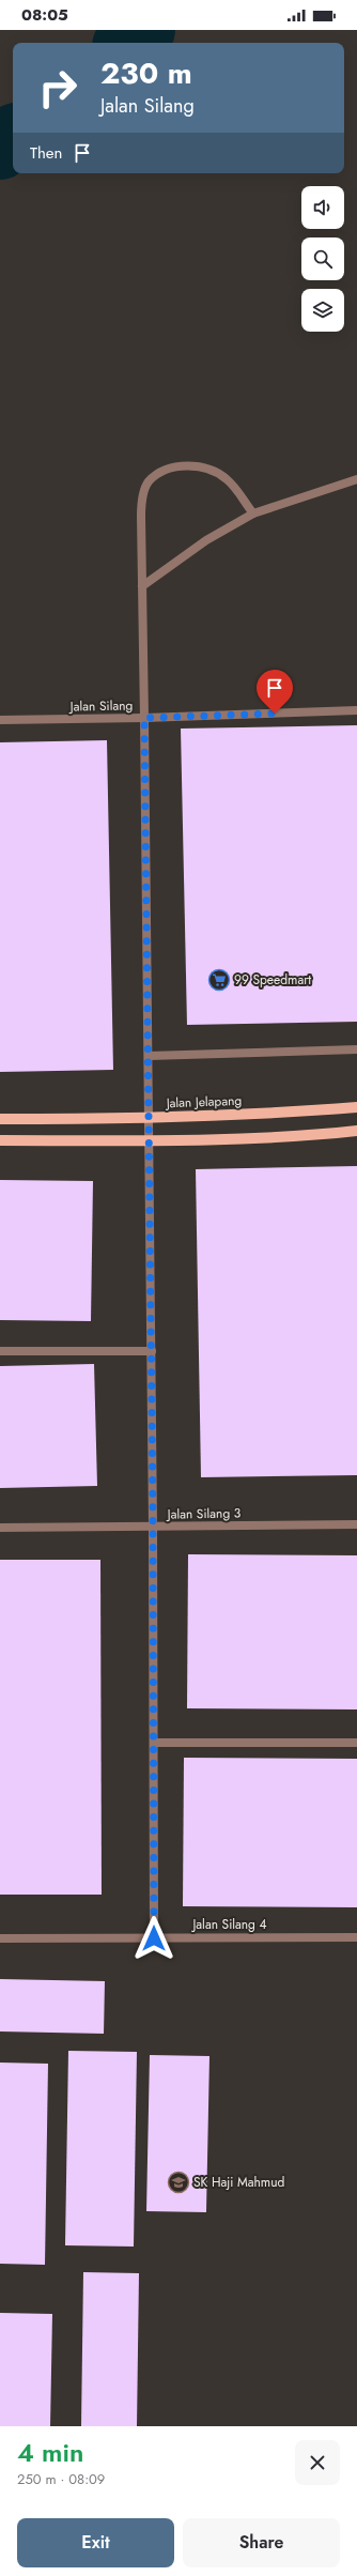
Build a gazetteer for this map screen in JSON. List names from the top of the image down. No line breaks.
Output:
{"streets":{"main road":["Jalan Jelapang"],"street":["Jalan Silang","Jalan Silang 3","Jalan Silang 4"]},"places":{"supermarket":["99 Speedmart"],"school or university":["SK Haji Mahmud"]},"page":{"status":"08:05","turn":["230 m","Jalan Silang"],"then":"Then","heading":["4 min","250 m · 08:09"],"buttons":["Exit","Share"]}}
